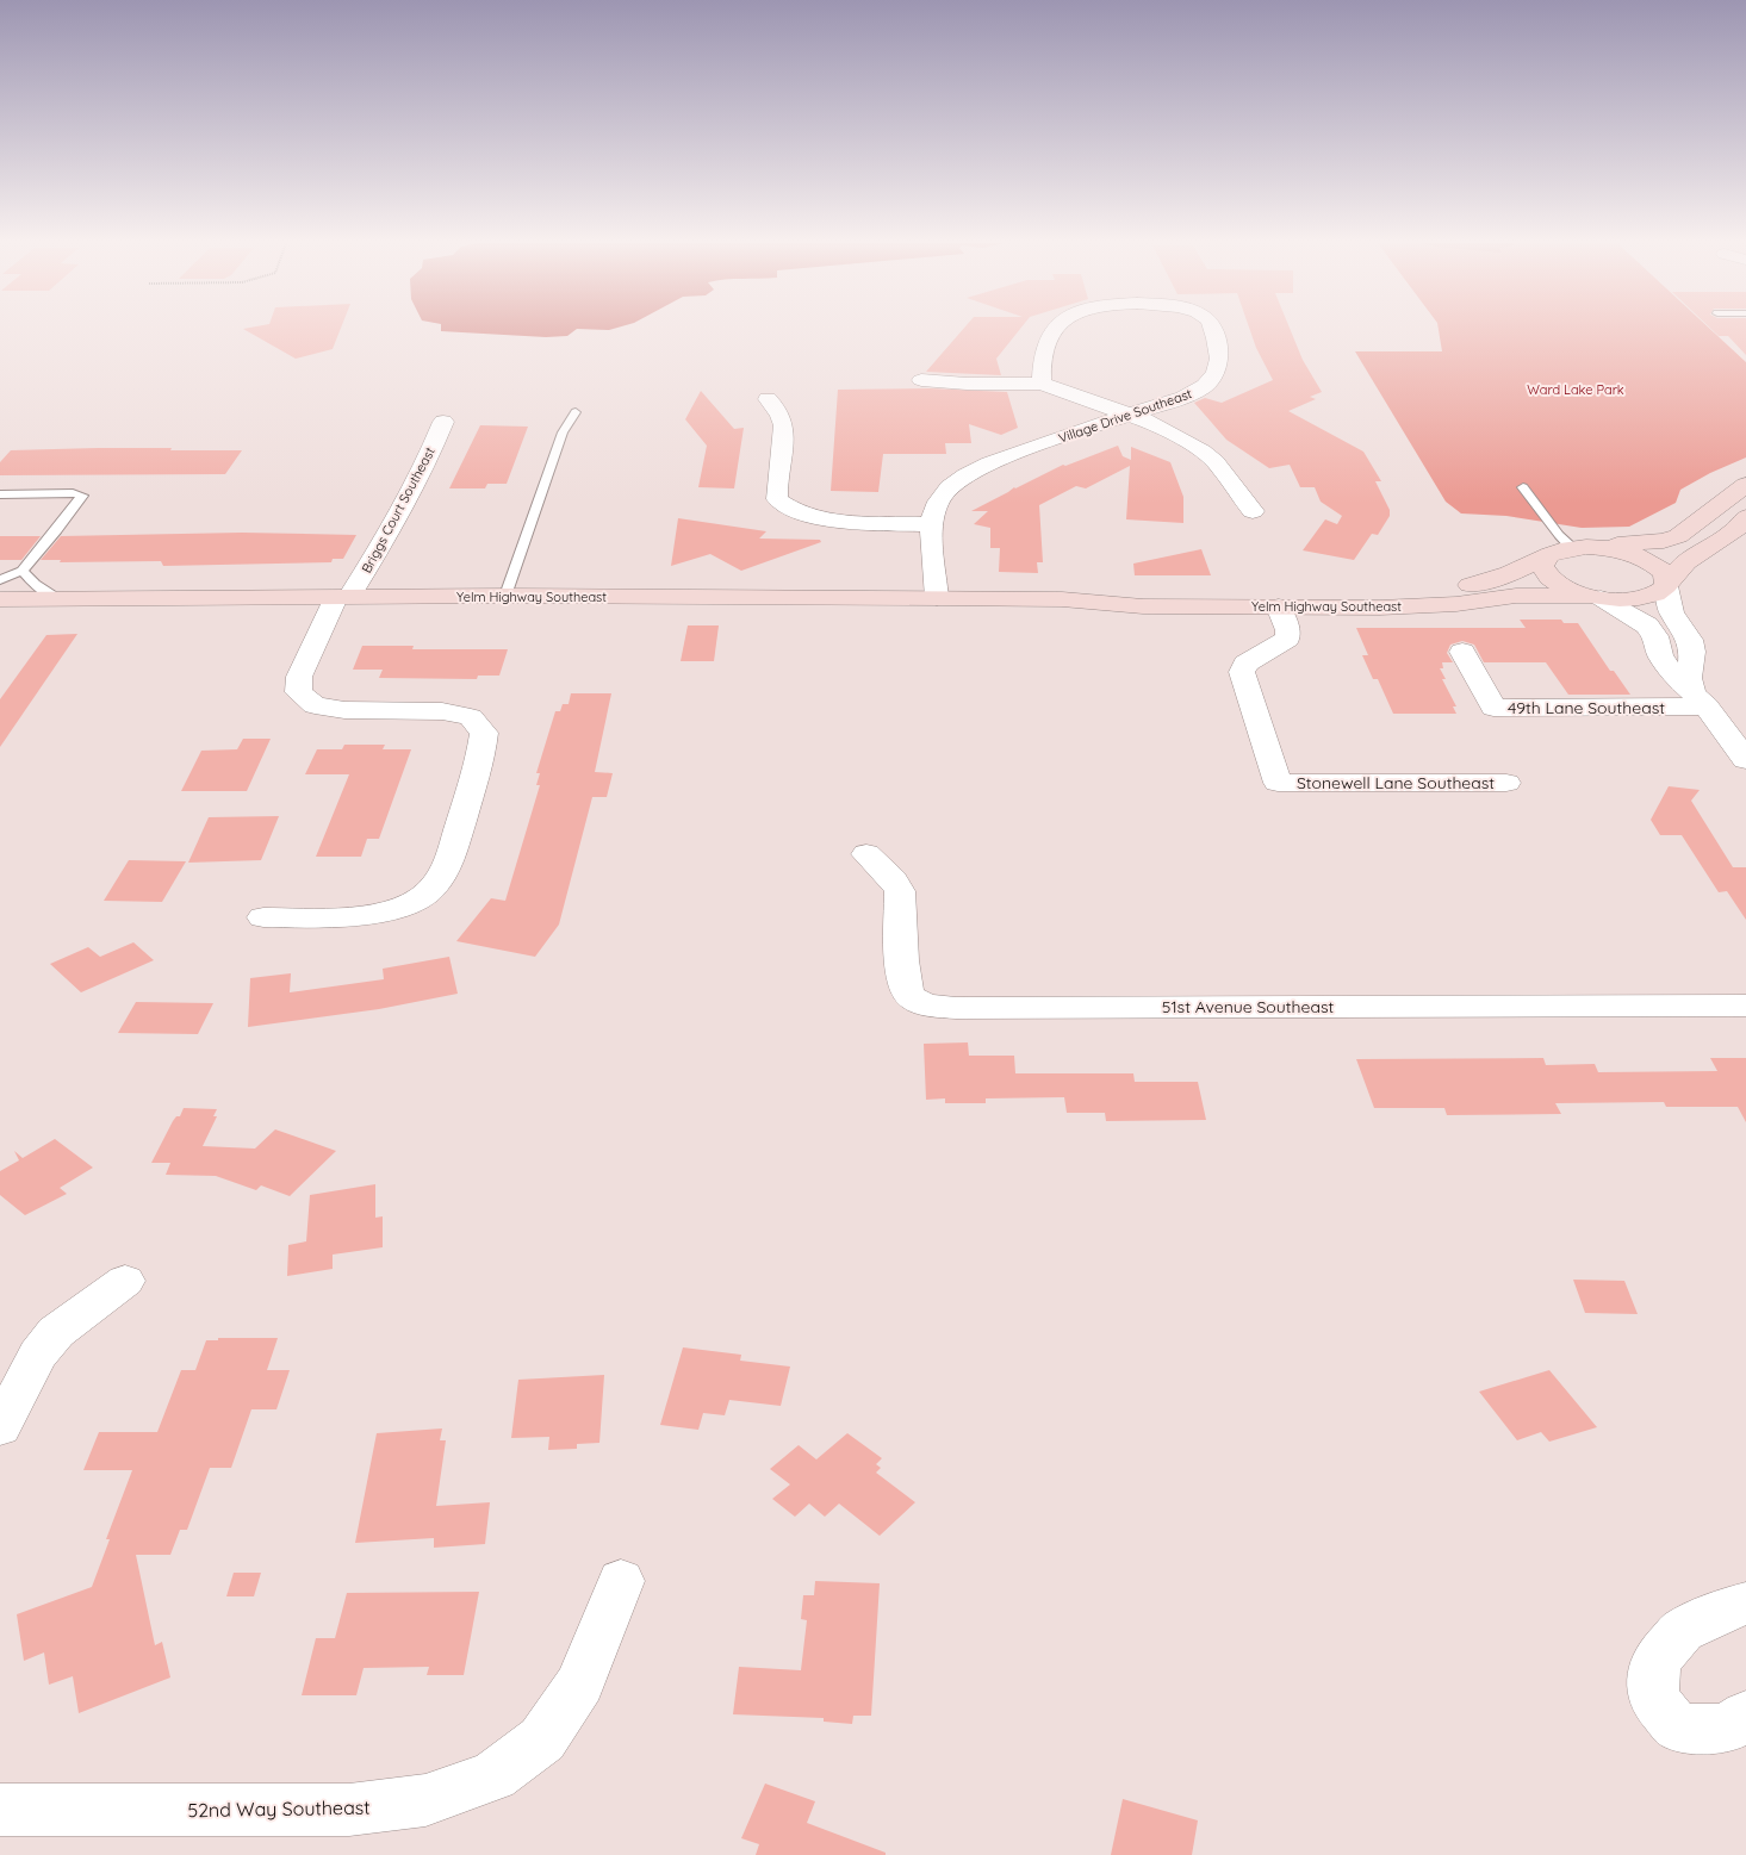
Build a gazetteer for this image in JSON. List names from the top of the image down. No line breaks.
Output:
{"streets":{"main road":["Yelm Highway Southeast"],"street":["Village Drive Southeast","Briggs Court Southeast","49th Lane Southeast","Stonewell Lane Southeast","51st Avenue Southeast","52nd Way Southeast"]},"crossings":[["Village Drive Southeast","Yelm Highway Southeast"],["Briggs Court Southeast","Yelm Highway Southeast"],["Yelm Highway Southeast","Stonewell Lane Southeast"]],"parks":["Ward Lake Park"]}
